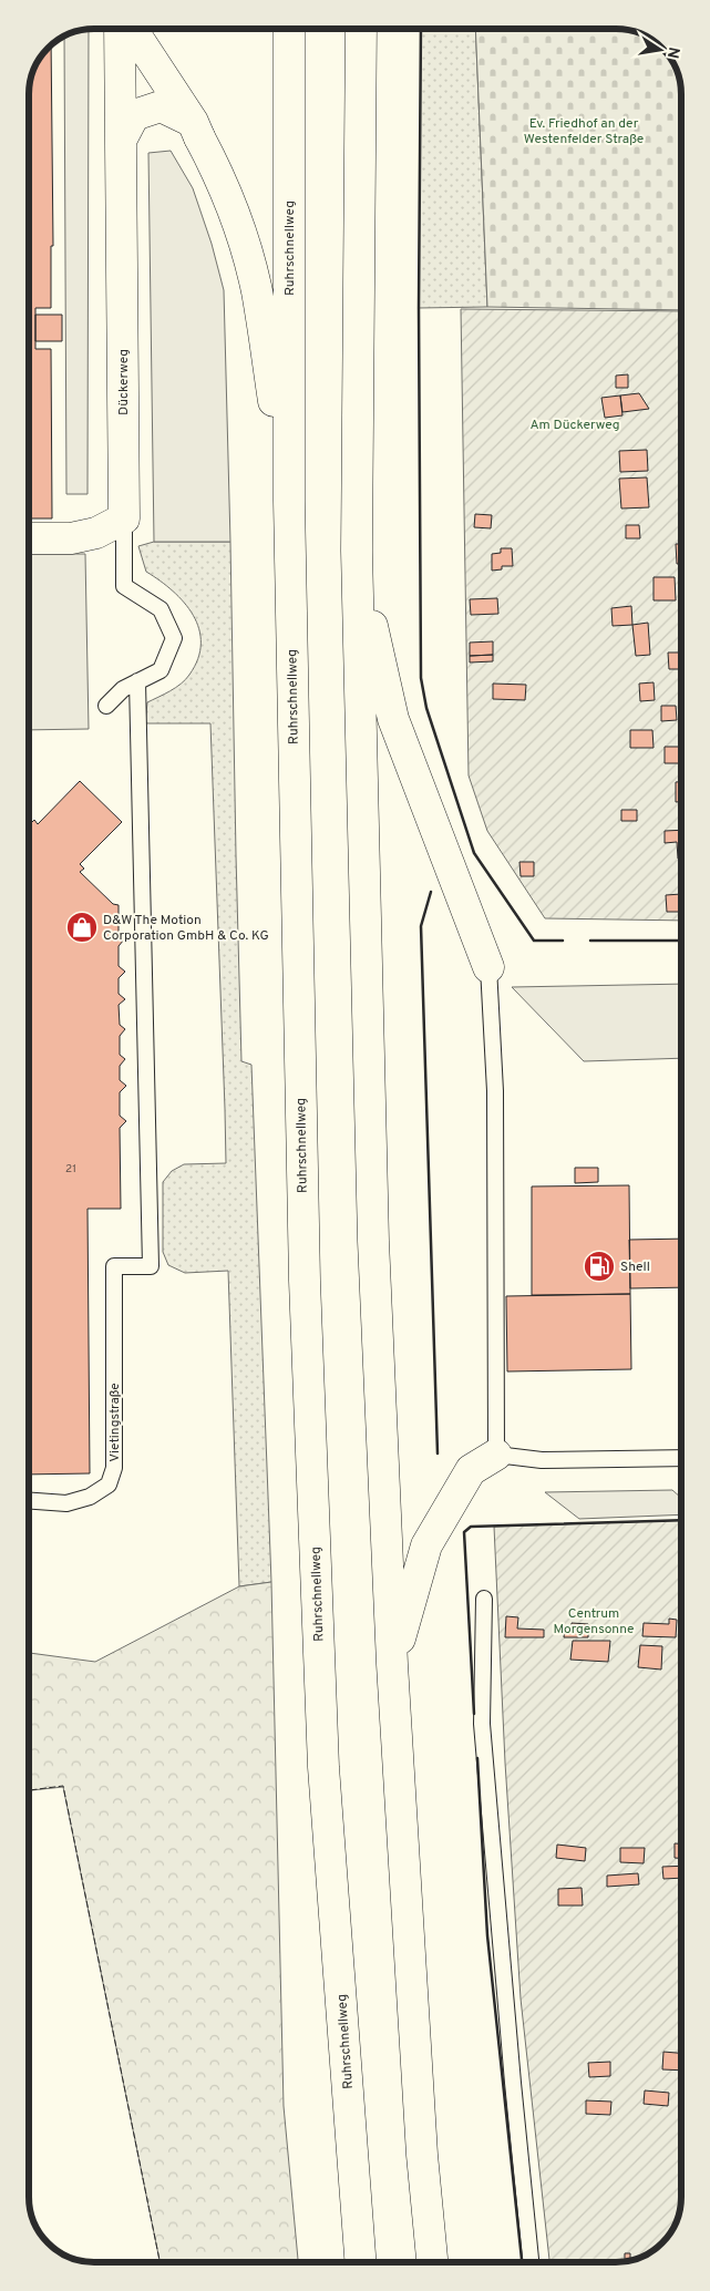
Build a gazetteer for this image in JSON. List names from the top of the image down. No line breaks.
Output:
{"streets":{"main road":["Ruhrschnellweg","Dückerweg"],"lane":["Vietingstraße"]},"parks":["Ev. Friedhof an der Westenfelder Straße","Am Dückerweg","Centrum Morgensonne"],"places":{"shop":["D&W The Motion Corporation GmbH & Co. KG"],"fuel station":["Shell"]},"house_numbers":["21"],"north":"right"}
